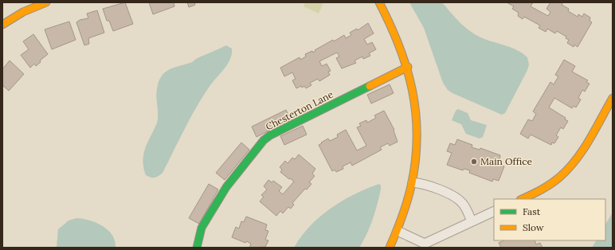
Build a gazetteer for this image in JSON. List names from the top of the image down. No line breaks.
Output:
{"streets":{"street":["Chesterton Lane"]},"places":["Main Office"],"legend":["Fast","Slow"]}
